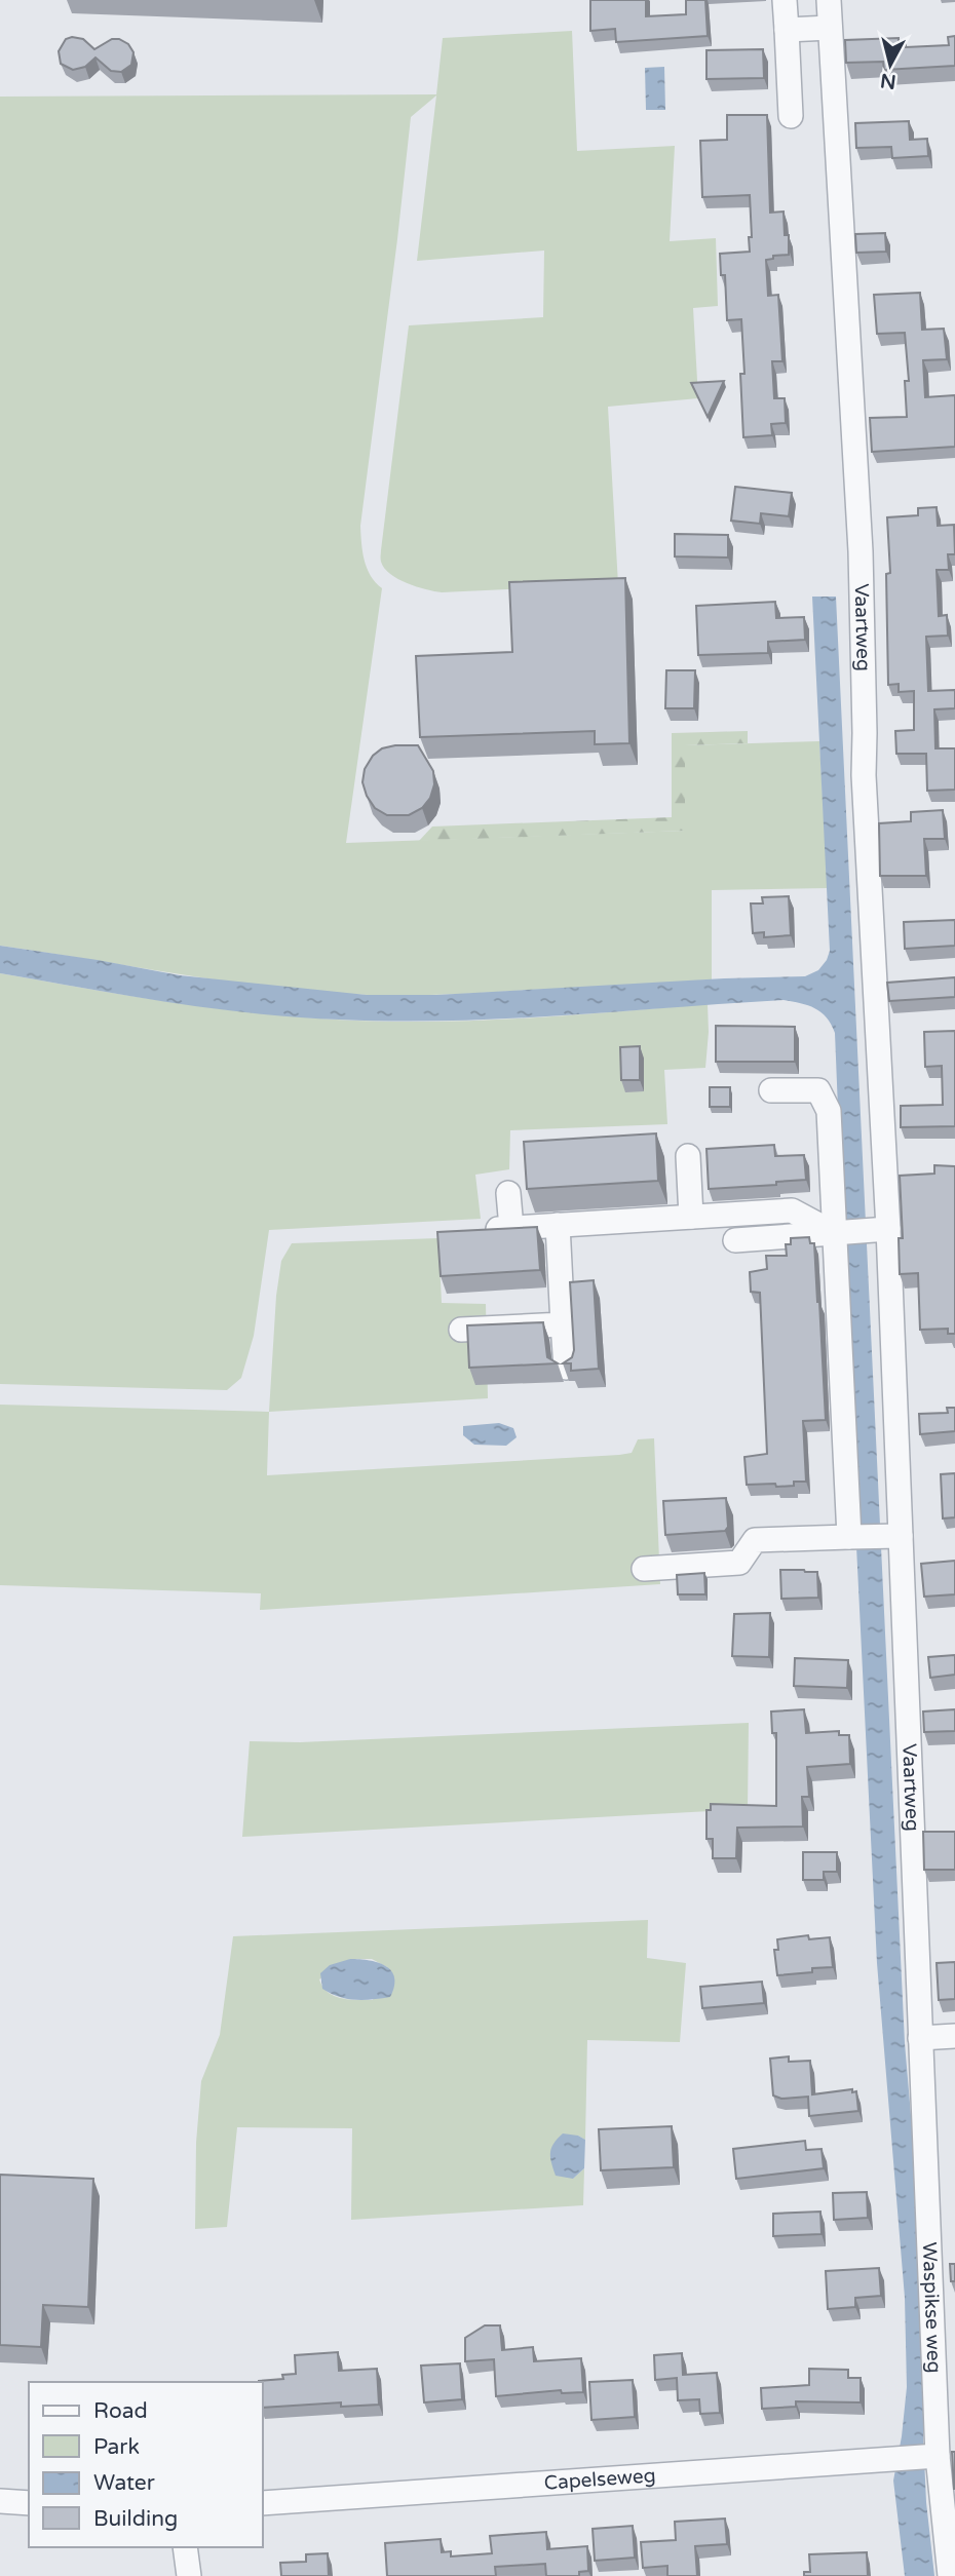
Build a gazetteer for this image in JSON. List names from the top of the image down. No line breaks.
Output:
{"streets":{"street":["Vaartweg","Waspikse weg","Capelseweg"]},"crossings":[["Vaartweg","Waspikse weg"],["Waspikse weg","Capelseweg"]],"legend":["Road","Park","Water","Building"],"north":"bottom"}
